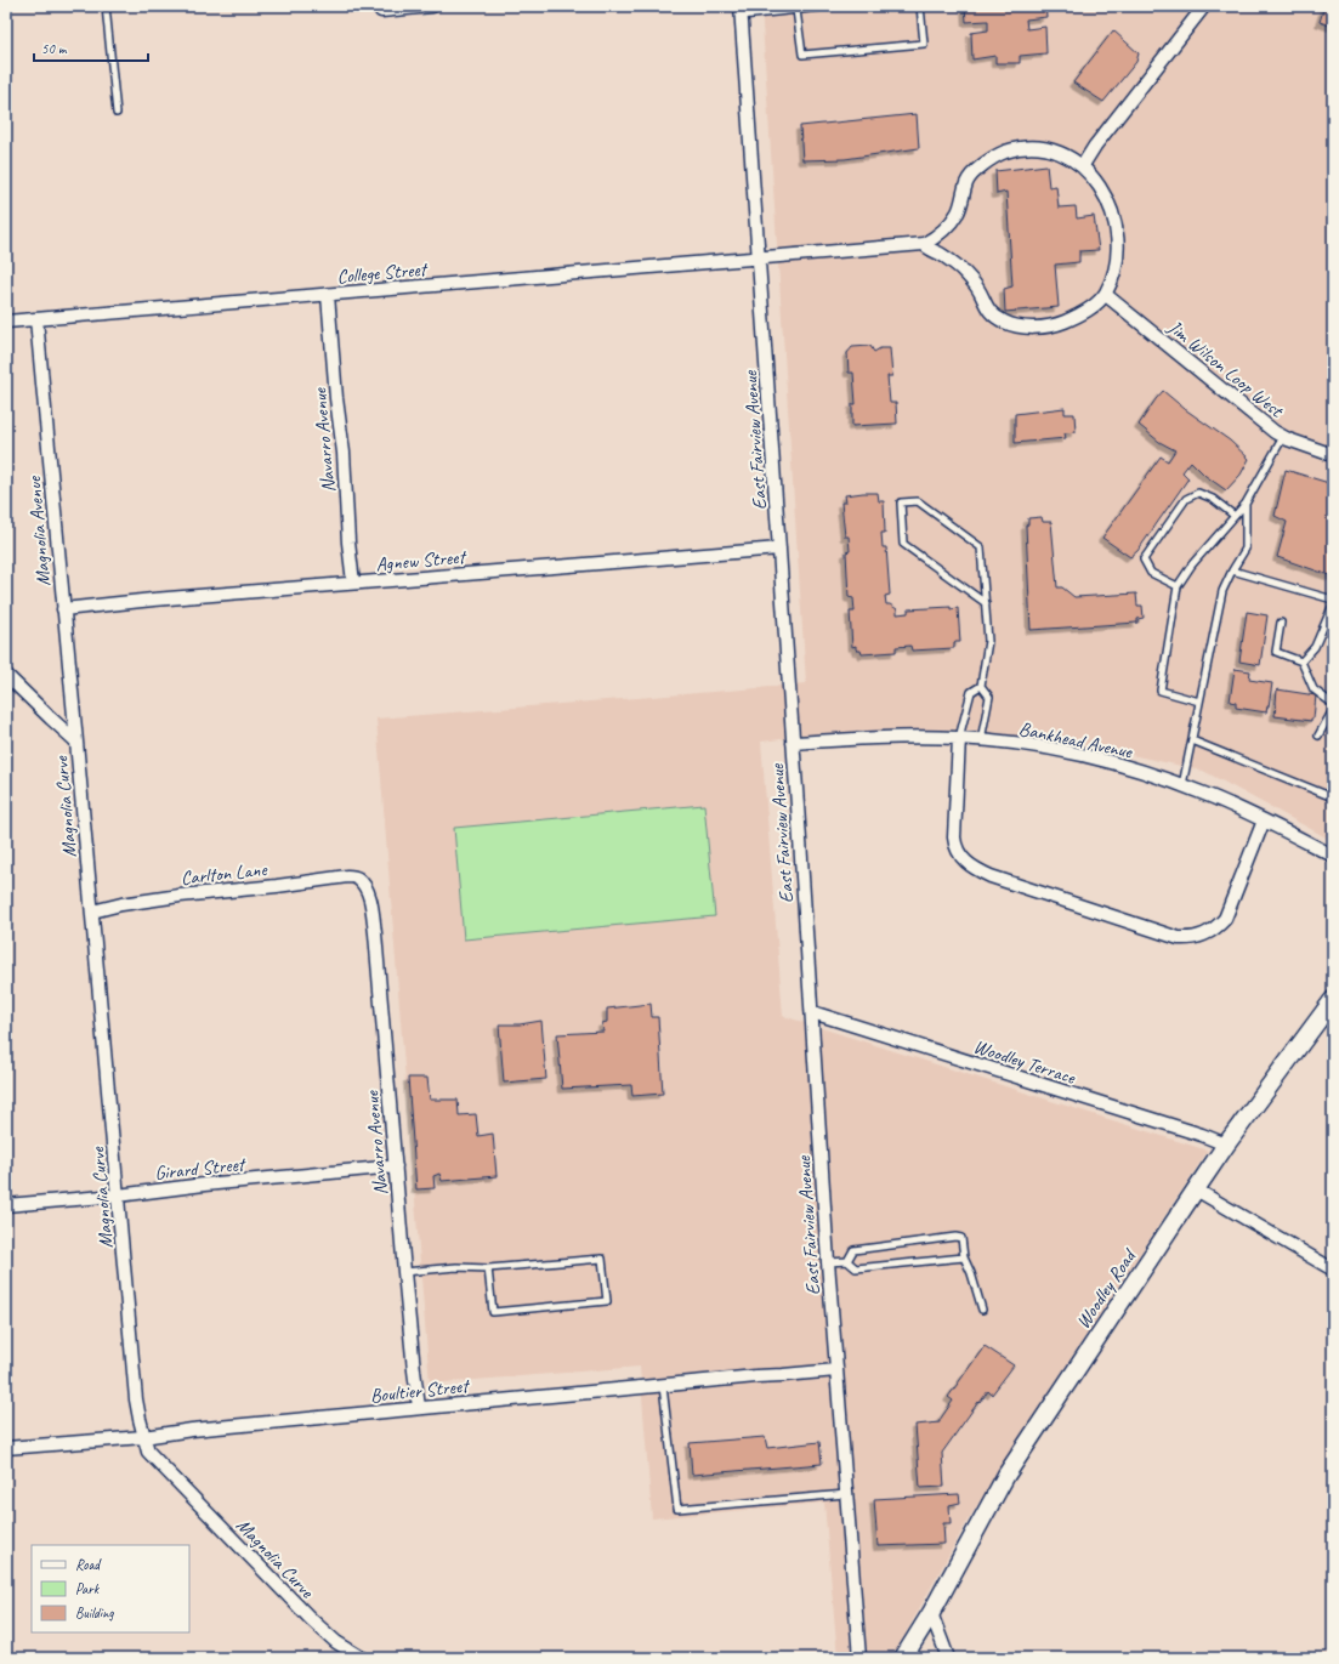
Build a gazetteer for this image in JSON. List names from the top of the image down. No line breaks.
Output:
{"streets":{"main road":["Woodley Road"],"street":["College Street","Jim Wilson Loop West","Navarro Avenue","East Fairview Avenue","Magnolia Avenue","Agnew Street","Bankhead Avenue","Magnolia Curve","Carlton Lane","Woodley Terrace","Girard Street","Boultier Street"]},"crossings":[["College Street","Navarro Avenue"],["College Street","East Fairview Avenue"],["College Street","Magnolia Avenue"],["Navarro Avenue","Agnew Street"],["Navarro Avenue","Carlton Lane"],["Navarro Avenue","Girard Street"],["Navarro Avenue","Boultier Street"],["East Fairview Avenue","Agnew Street"],["East Fairview Avenue","Bankhead Avenue"],["East Fairview Avenue","Woodley Terrace"],["East Fairview Avenue","Boultier Street"],["Magnolia Avenue","Agnew Street"],["Magnolia Avenue","Magnolia Curve"],["Magnolia Curve","Carlton Lane"],["Magnolia Curve","Girard Street"],["Magnolia Curve","Boultier Street"],["Woodley Terrace","Woodley Road"]],"legend":["Road","Park","Building"],"scale_bar":"50 m"}
